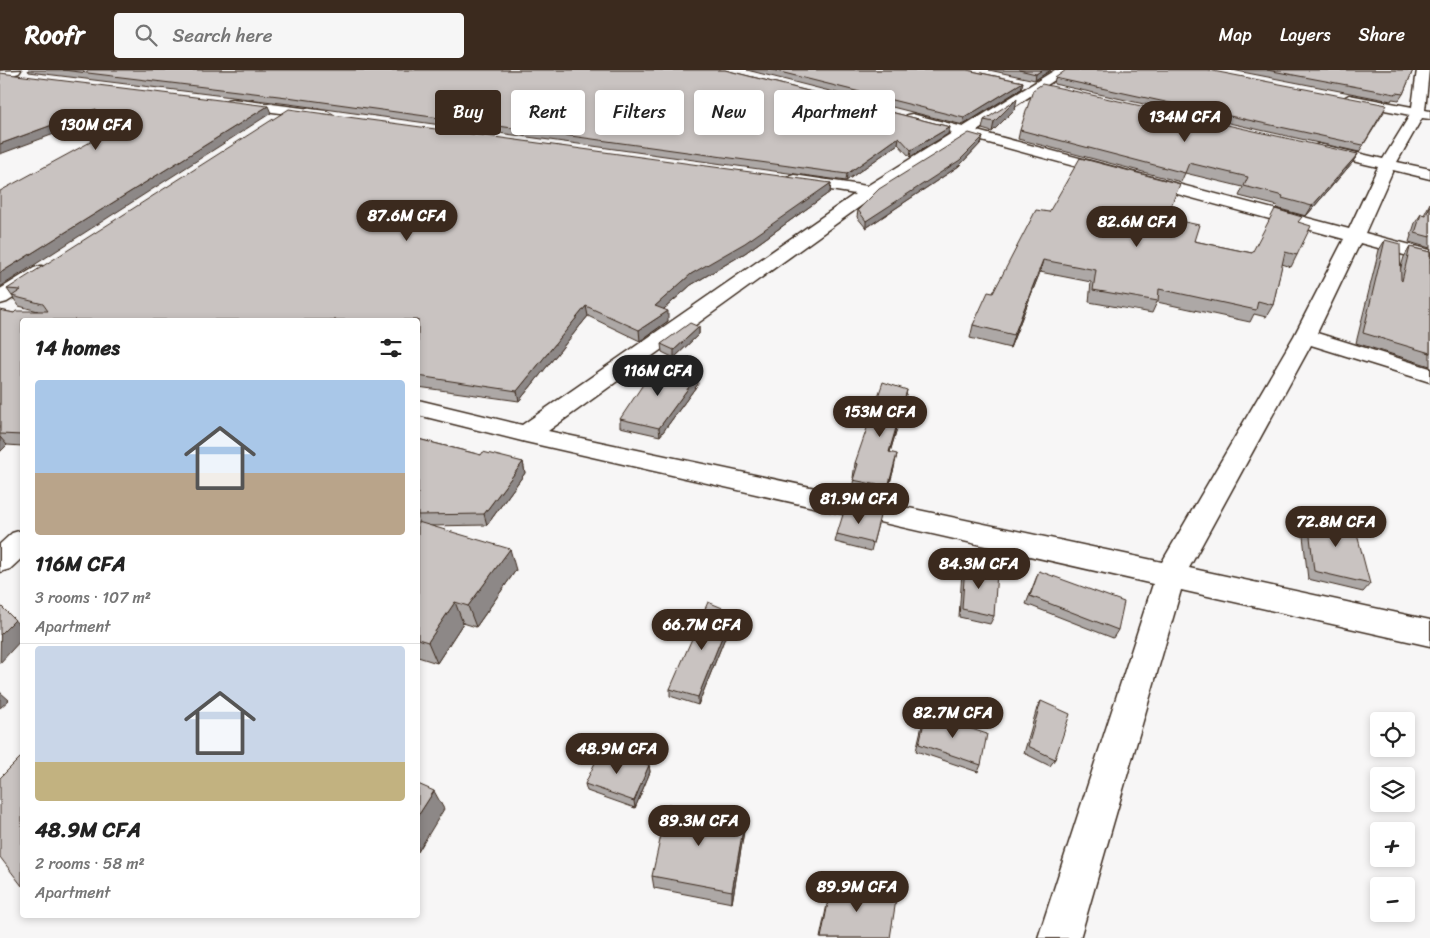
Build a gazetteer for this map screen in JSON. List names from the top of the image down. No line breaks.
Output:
{"page":{"header":"Roofr","search":"Search here","nav":["Map","Layers","Share"],"chip":["Buy","Rent","Filters","New","Apartment"],"price":["134M CFA","130M CFA","87.6M CFA","82.6M CFA","116M CFA","153M CFA","81.9M CFA","72.8M CFA","84.3M CFA","66.7M CFA","82.7M CFA","48.9M CFA","89.3M CFA","89.9M CFA"],"heading":"14 homes","list":[{"name":"116M CFA","note":"3 rooms · 107 m² · Apartment"},{"name":"48.9M CFA","note":"2 rooms · 58 m² · Apartment"}],"map_buttons":["+","−"]}}
